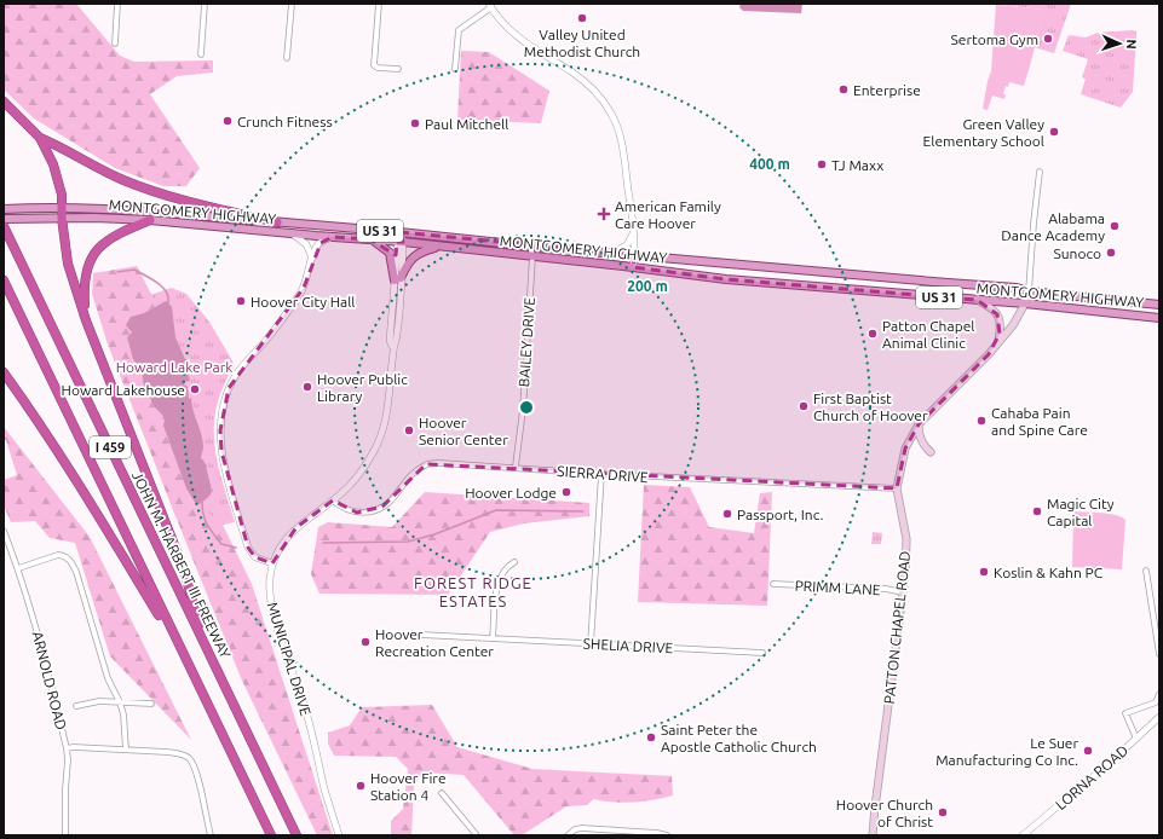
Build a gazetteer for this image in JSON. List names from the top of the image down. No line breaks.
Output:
{"streets":{"highway":["I 459","JOHN M. HARBERT III FREEWAY"],"main road":["MONTGOMERY HIGHWAY","US 31","PATTON CHAPEL ROAD"],"street":["BAILEY DRIVE","SIERRA DRIVE","PRIMM LANE","SHELIA DRIVE","MUNICIPAL DRIVE","ARNOLD ROAD","LORNA ROAD"]},"crossings":[["MONTGOMERY HIGHWAY","BAILEY DRIVE"],["MONTGOMERY HIGHWAY","PATTON CHAPEL ROAD"],["MONTGOMERY HIGHWAY","MUNICIPAL DRIVE"],["BAILEY DRIVE","SIERRA DRIVE"],["SIERRA DRIVE","PATTON CHAPEL ROAD"],["SIERRA DRIVE","MUNICIPAL DRIVE"],["PRIMM LANE","PATTON CHAPEL ROAD"]],"districts":["FOREST RIDGE ESTATES"],"parks":["Howard Lake Park"],"places":{"other":["Valley United Methodist Church","Sertoma Gym","Enterprise","Crunch Fitness","Paul Mitchell","Green Valley Elementary School","TJ Maxx","Alabama Dance Academy","Sunoco","Hoover City Hall","Patton Chapel Animal Clinic","Hoover Public Library","Howard Lakehouse","First Baptist Church of Hoover","Cahaba Pain and Spine Care","Hoover Senior Center","Hoover Lodge","Magic City Capital","Passport, Inc.","Koslin & Kahn PC","Hoover Recreation Center","Saint Peter the Apostle Catholic Church","Le Suer Manufacturing Co Inc.","Hoover Fire Station 4","Hoover Church of Christ"],"health":["American Family Care Hoover"]},"north":"right","rings":["400 m","200 m"]}
